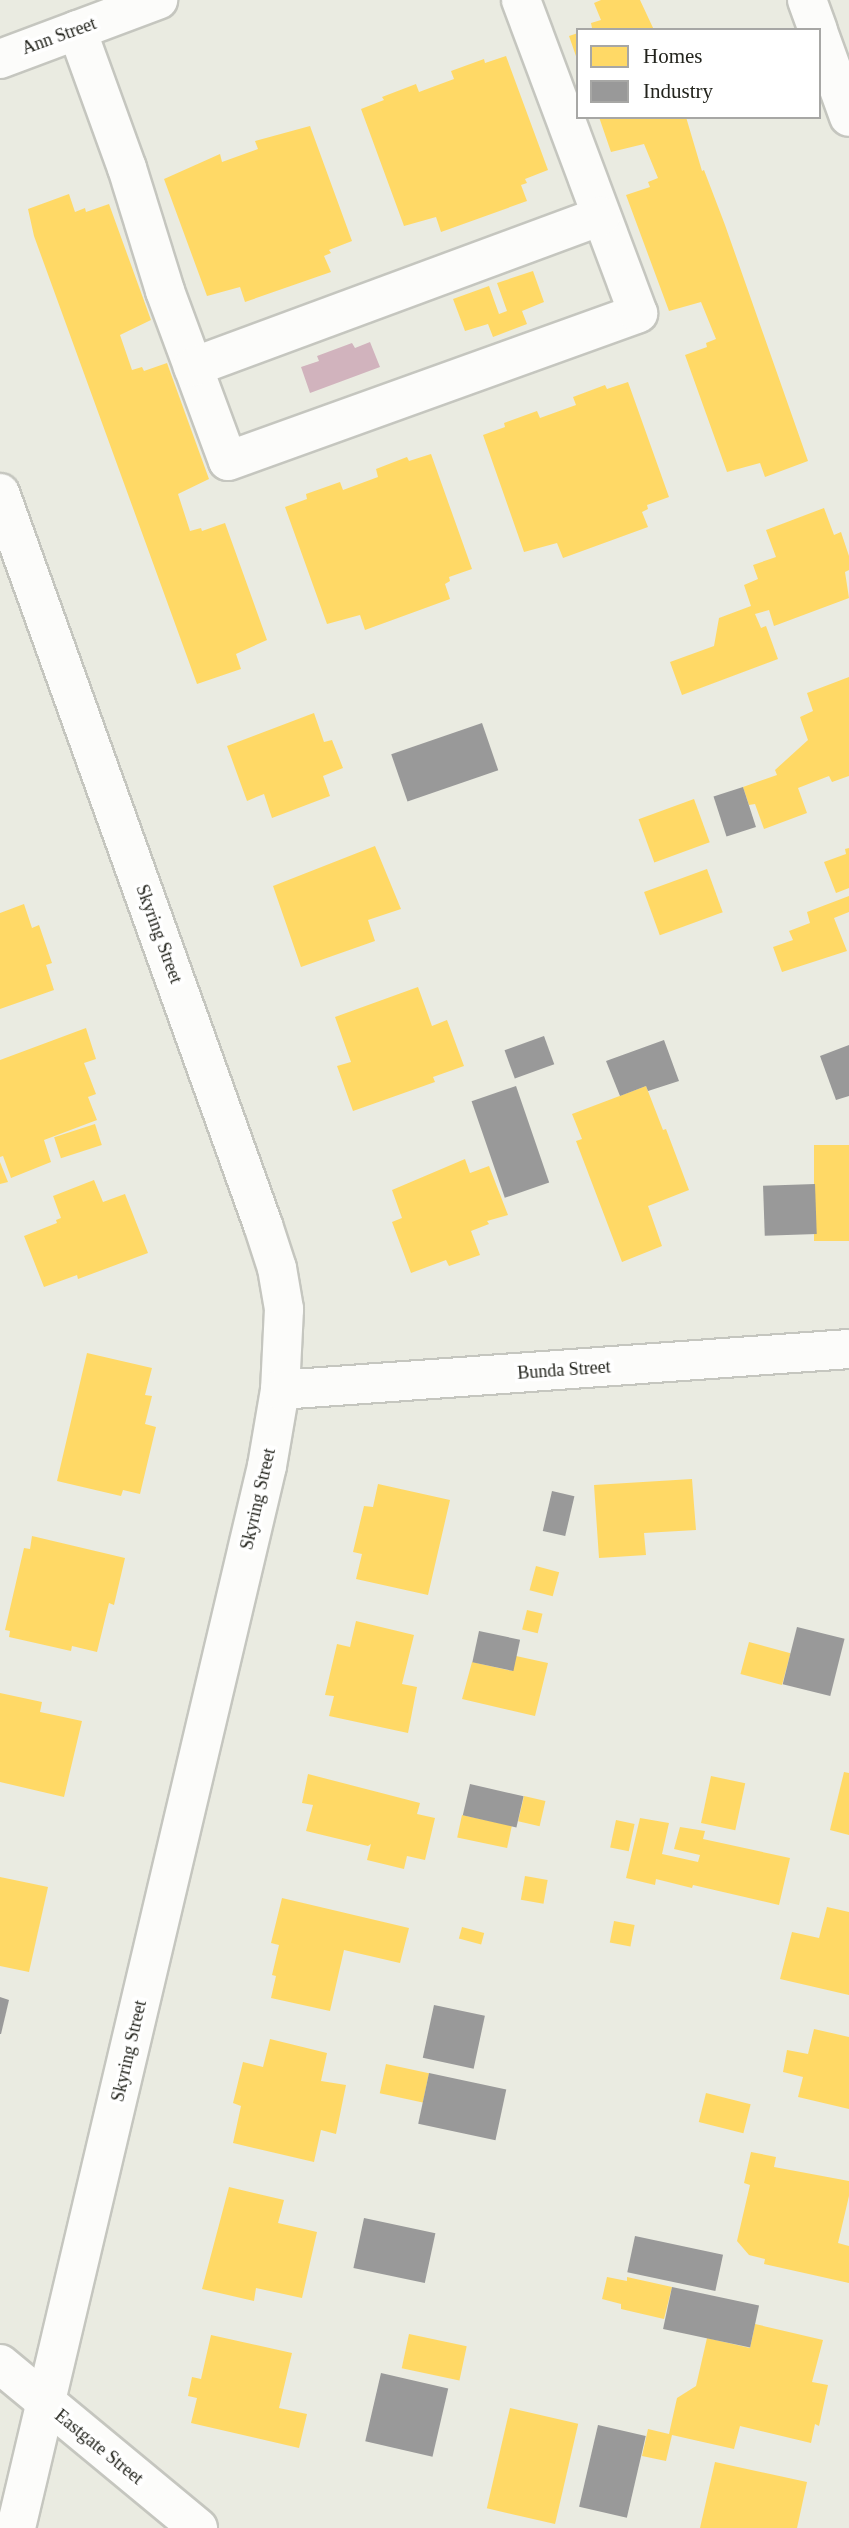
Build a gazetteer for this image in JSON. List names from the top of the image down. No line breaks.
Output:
{"streets":{"street":["Ann Street","Skyring Street","Bunda Street","Eastgate Street"]},"crossings":[["Skyring Street","Bunda Street"],["Skyring Street","Eastgate Street"]],"legend":["Homes","Industry"]}
